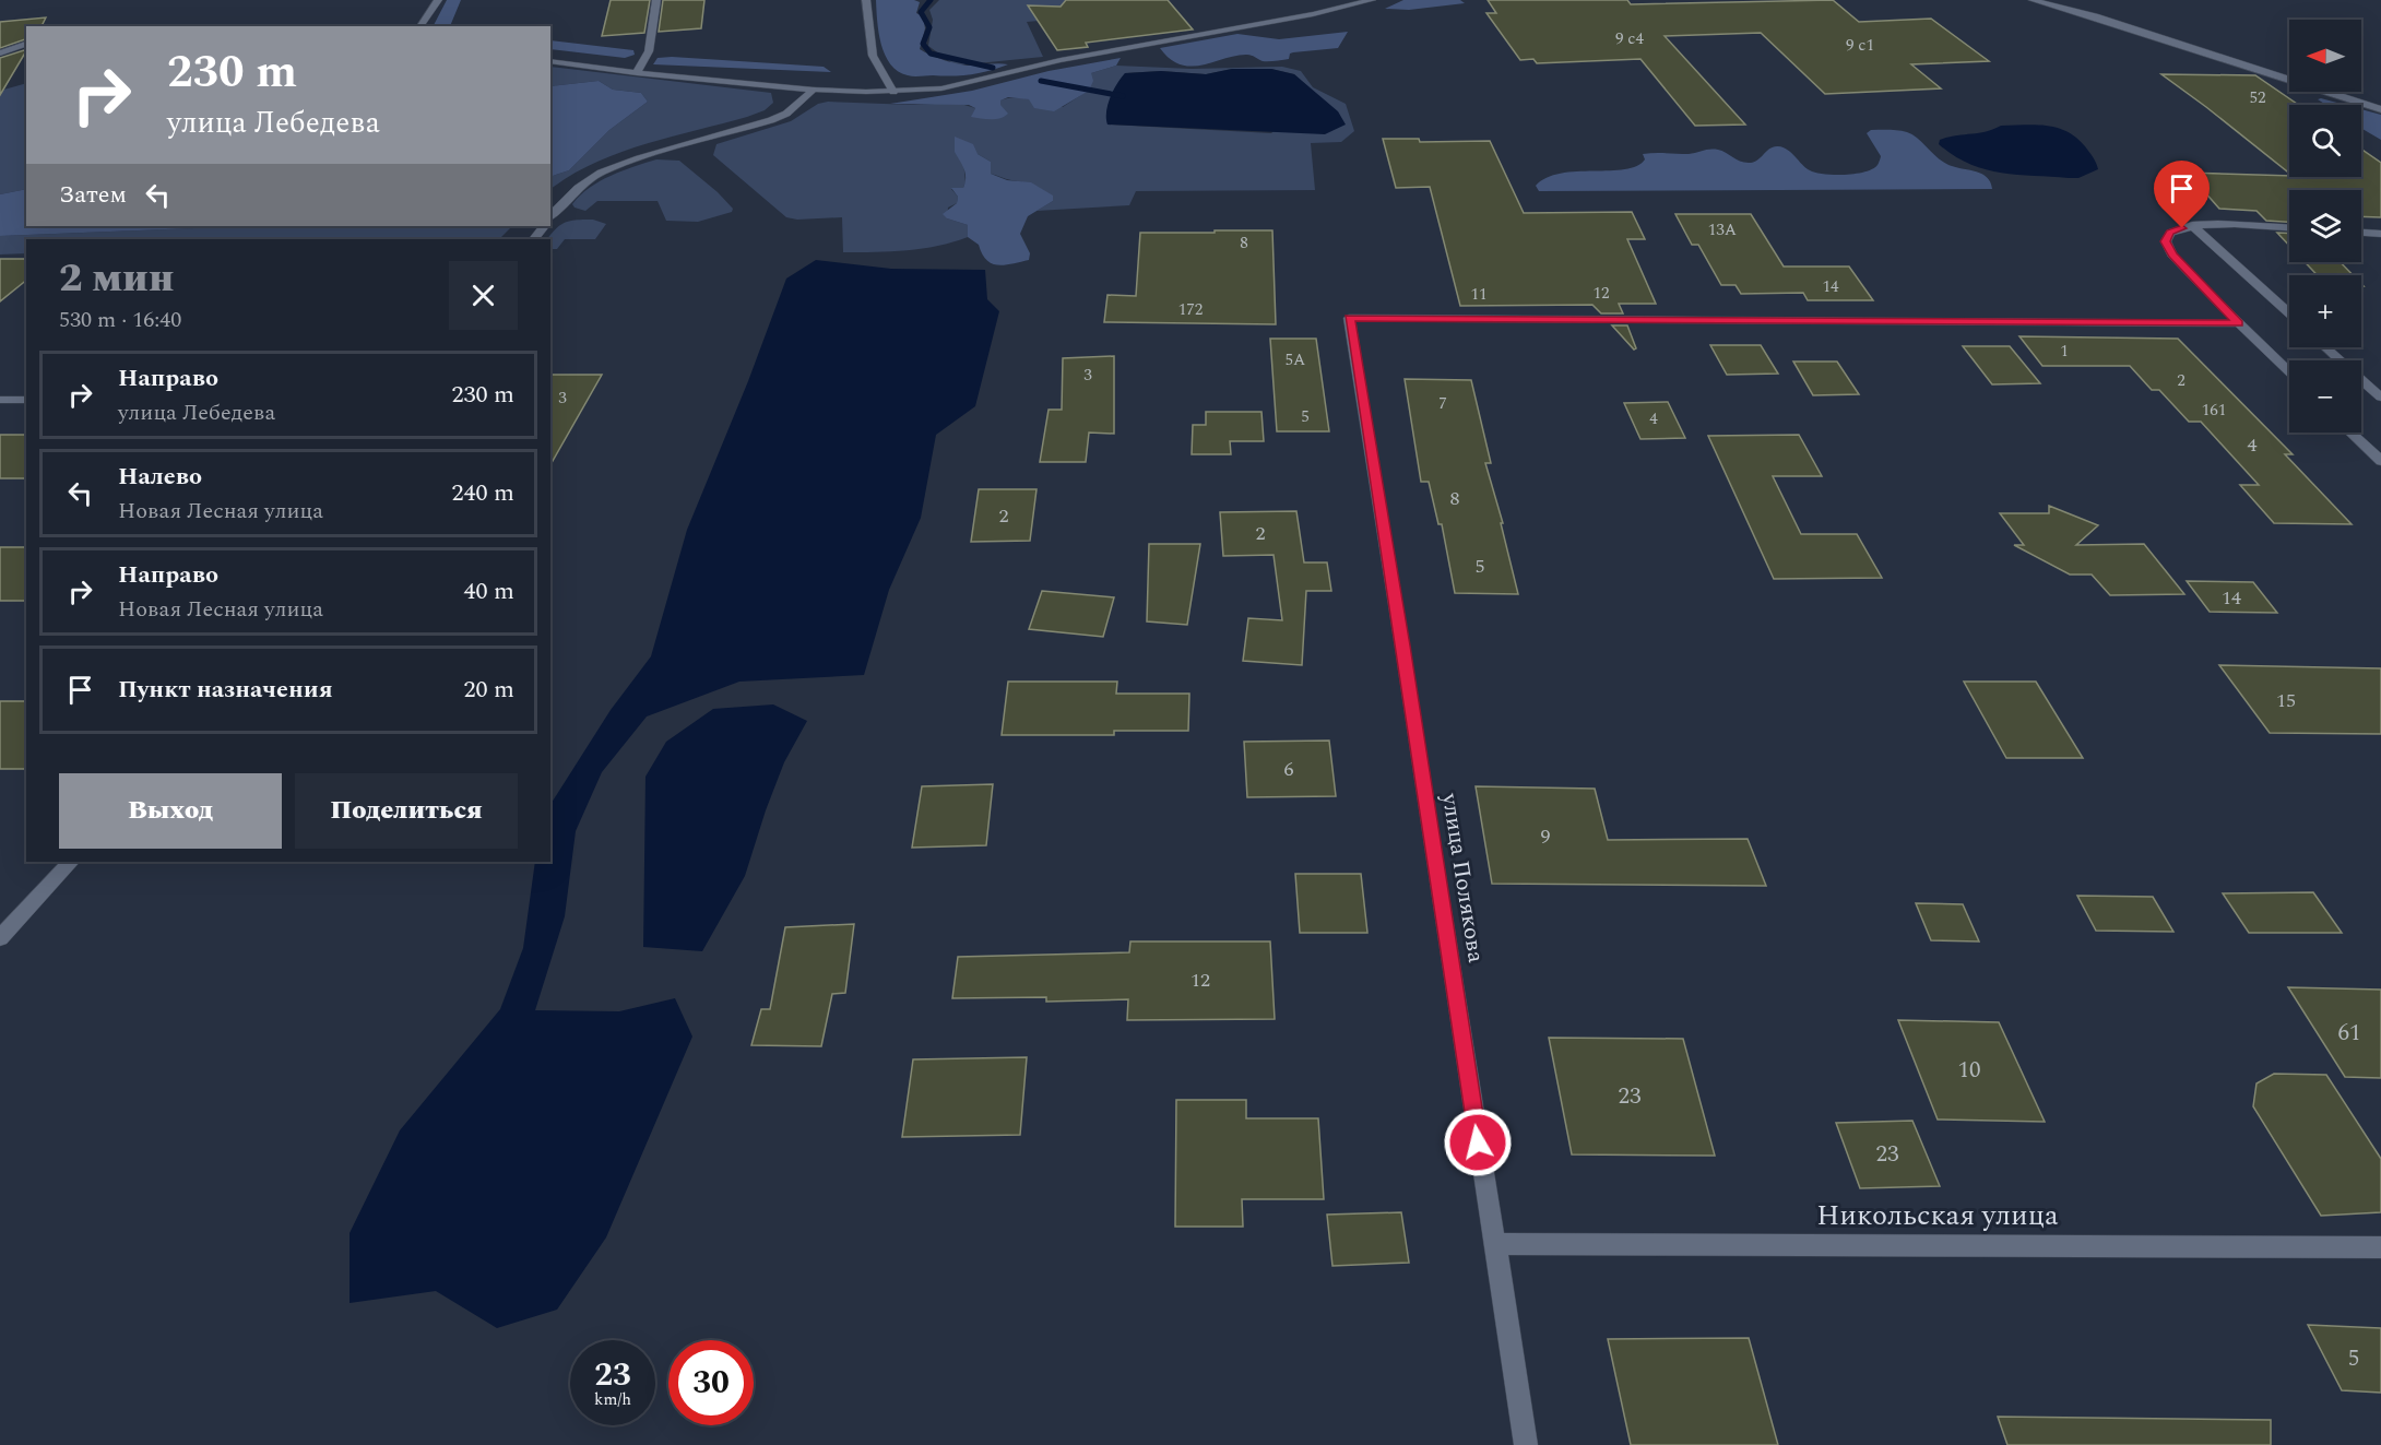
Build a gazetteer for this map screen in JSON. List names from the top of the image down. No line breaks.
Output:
{"streets":{"street":["улица Полякова","Никольская улица"]},"crossings":[["улица Полякова","Никольская улица"]],"house_numbers":["9 c4","9 c1","52","13А","8","14","12","11","172","1","5А","3","2","3","7","161","5","4","4","8","2","2","5","14","15","6","9","12","61","10","23","23","5"],"north":"left","page":{"map_buttons":["+","−"],"turn":["230 m","улица Лебедева"],"then":"Затем","heading":["2 мин","530 m · 16:40"],"list":[{"name":"Направо","note":"улица Лебедева","value":"230 m"},{"name":"Налево","note":"Новая Лесная улица","value":"240 m"},{"name":"Направо","note":"Новая Лесная улица","value":"40 m"},{"name":"Пункт назначения","value":"20 m"}],"buttons":["Выход","Поделиться"],"speed":"23 km/h","limit":"30"}}
